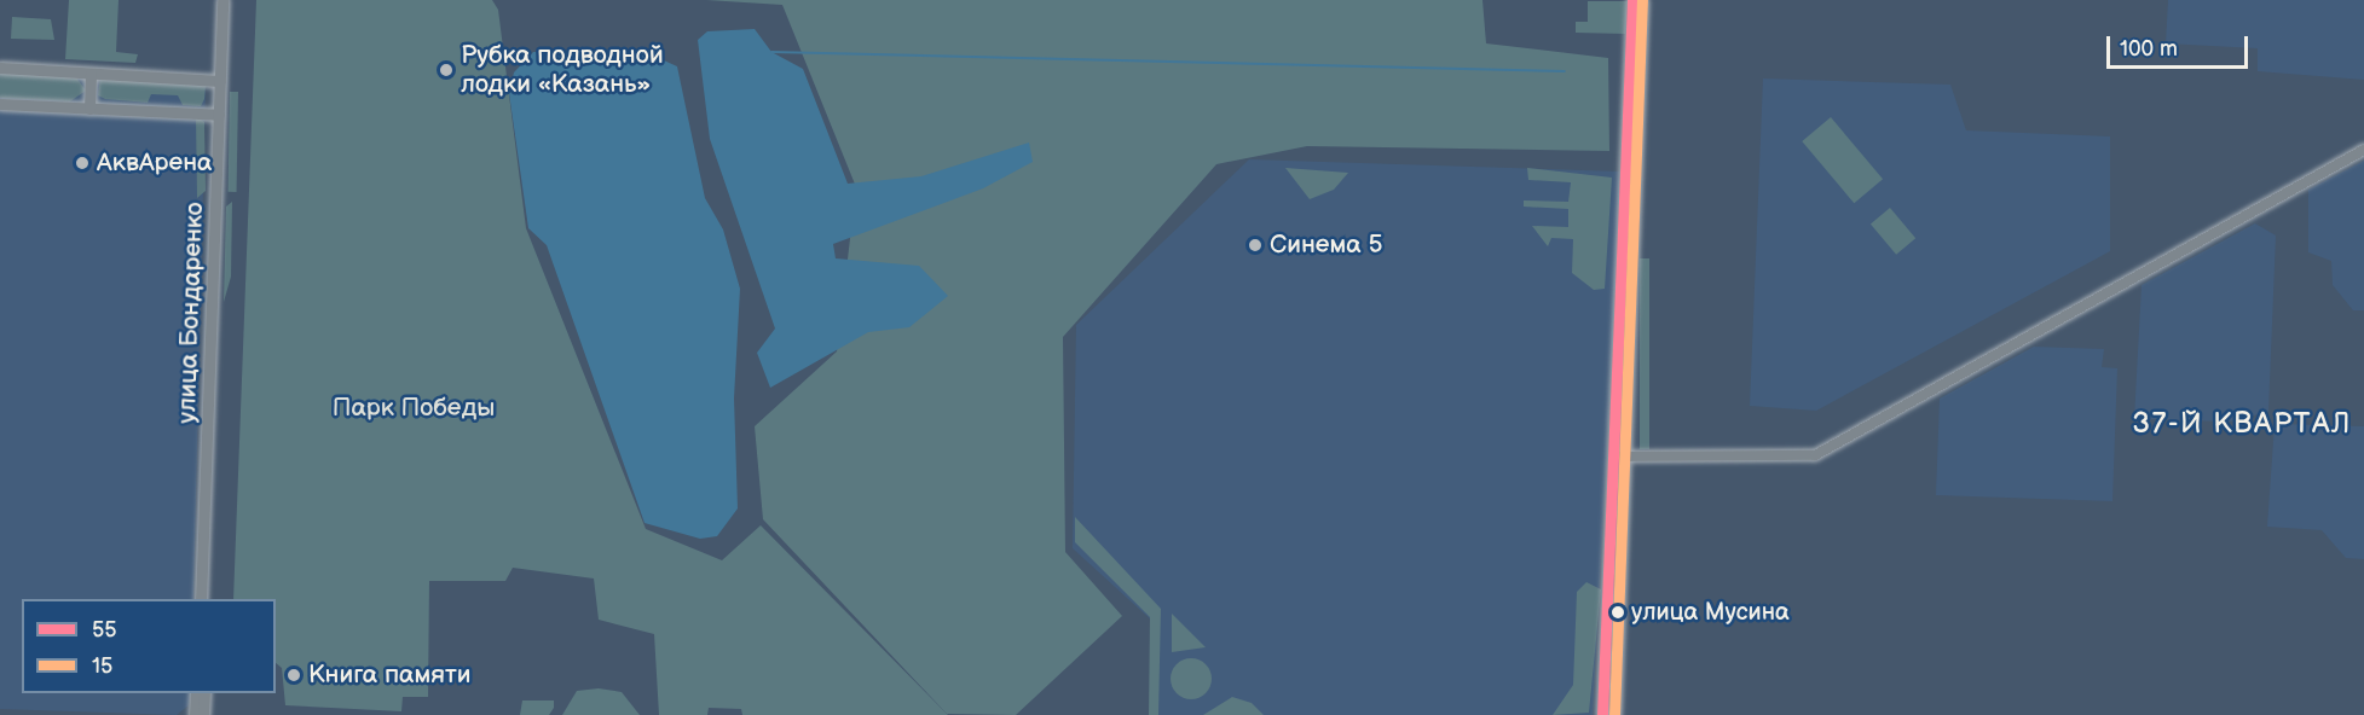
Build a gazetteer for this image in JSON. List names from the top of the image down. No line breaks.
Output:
{"streets":{"street":["улица Бондаренко"]},"districts":["37-Й КВАРТАЛ"],"parks":["Парк Победы"],"places":["Рубка подводной лодки «Казань»","АквАрена","Синема 5","улица Мусина","Книга памяти"],"lines":["transit line 55","transit line 15"],"legend":["55","15"],"scale_bar":"100 m"}
